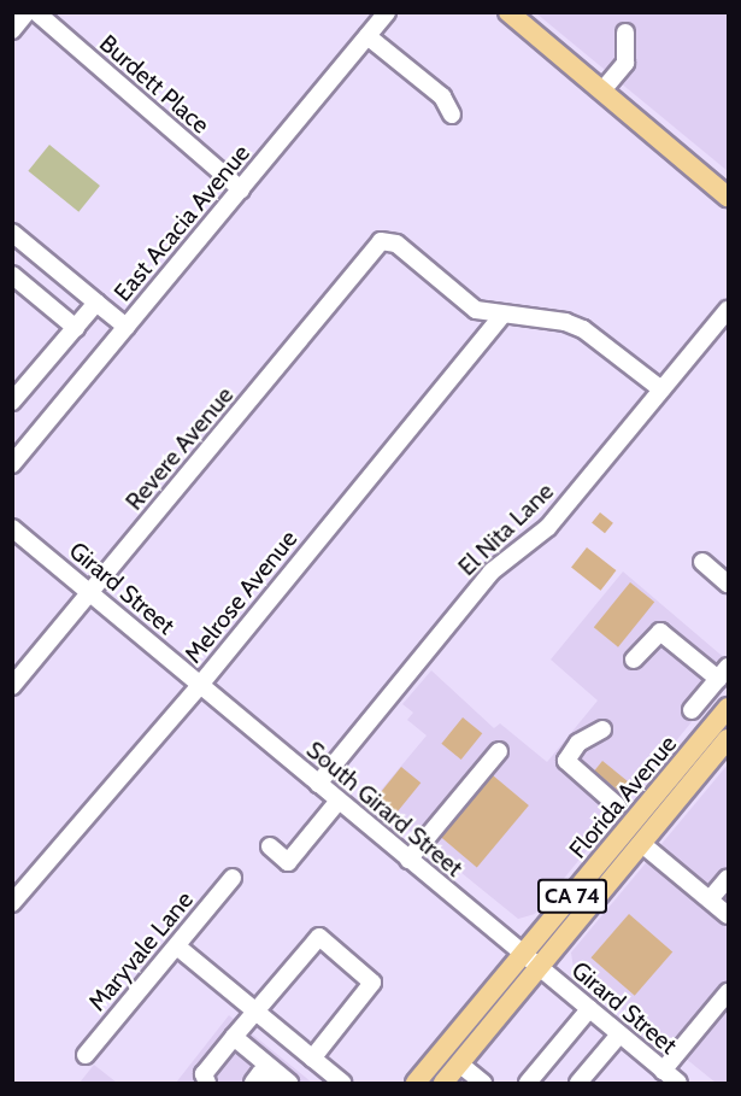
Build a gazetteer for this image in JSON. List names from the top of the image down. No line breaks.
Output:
{"streets":{"main road":["Florida Avenue","CA 74"],"street":["Burdett Place","East Acacia Avenue","Revere Avenue","El Nita Lane","Girard Street","Melrose Avenue","South Girard Street","Maryvale Lane"]},"crossings":[["Burdett Place","East Acacia Avenue"],["Revere Avenue","Girard Street"],["Revere Avenue","Melrose Avenue"],["El Nita Lane","South Girard Street"],["Girard Street","Melrose Avenue"],["Girard Street","Florida Avenue"],["Girard Street","South Girard Street"],["Melrose Avenue","South Girard Street"],["Florida Avenue","South Girard Street"]]}
